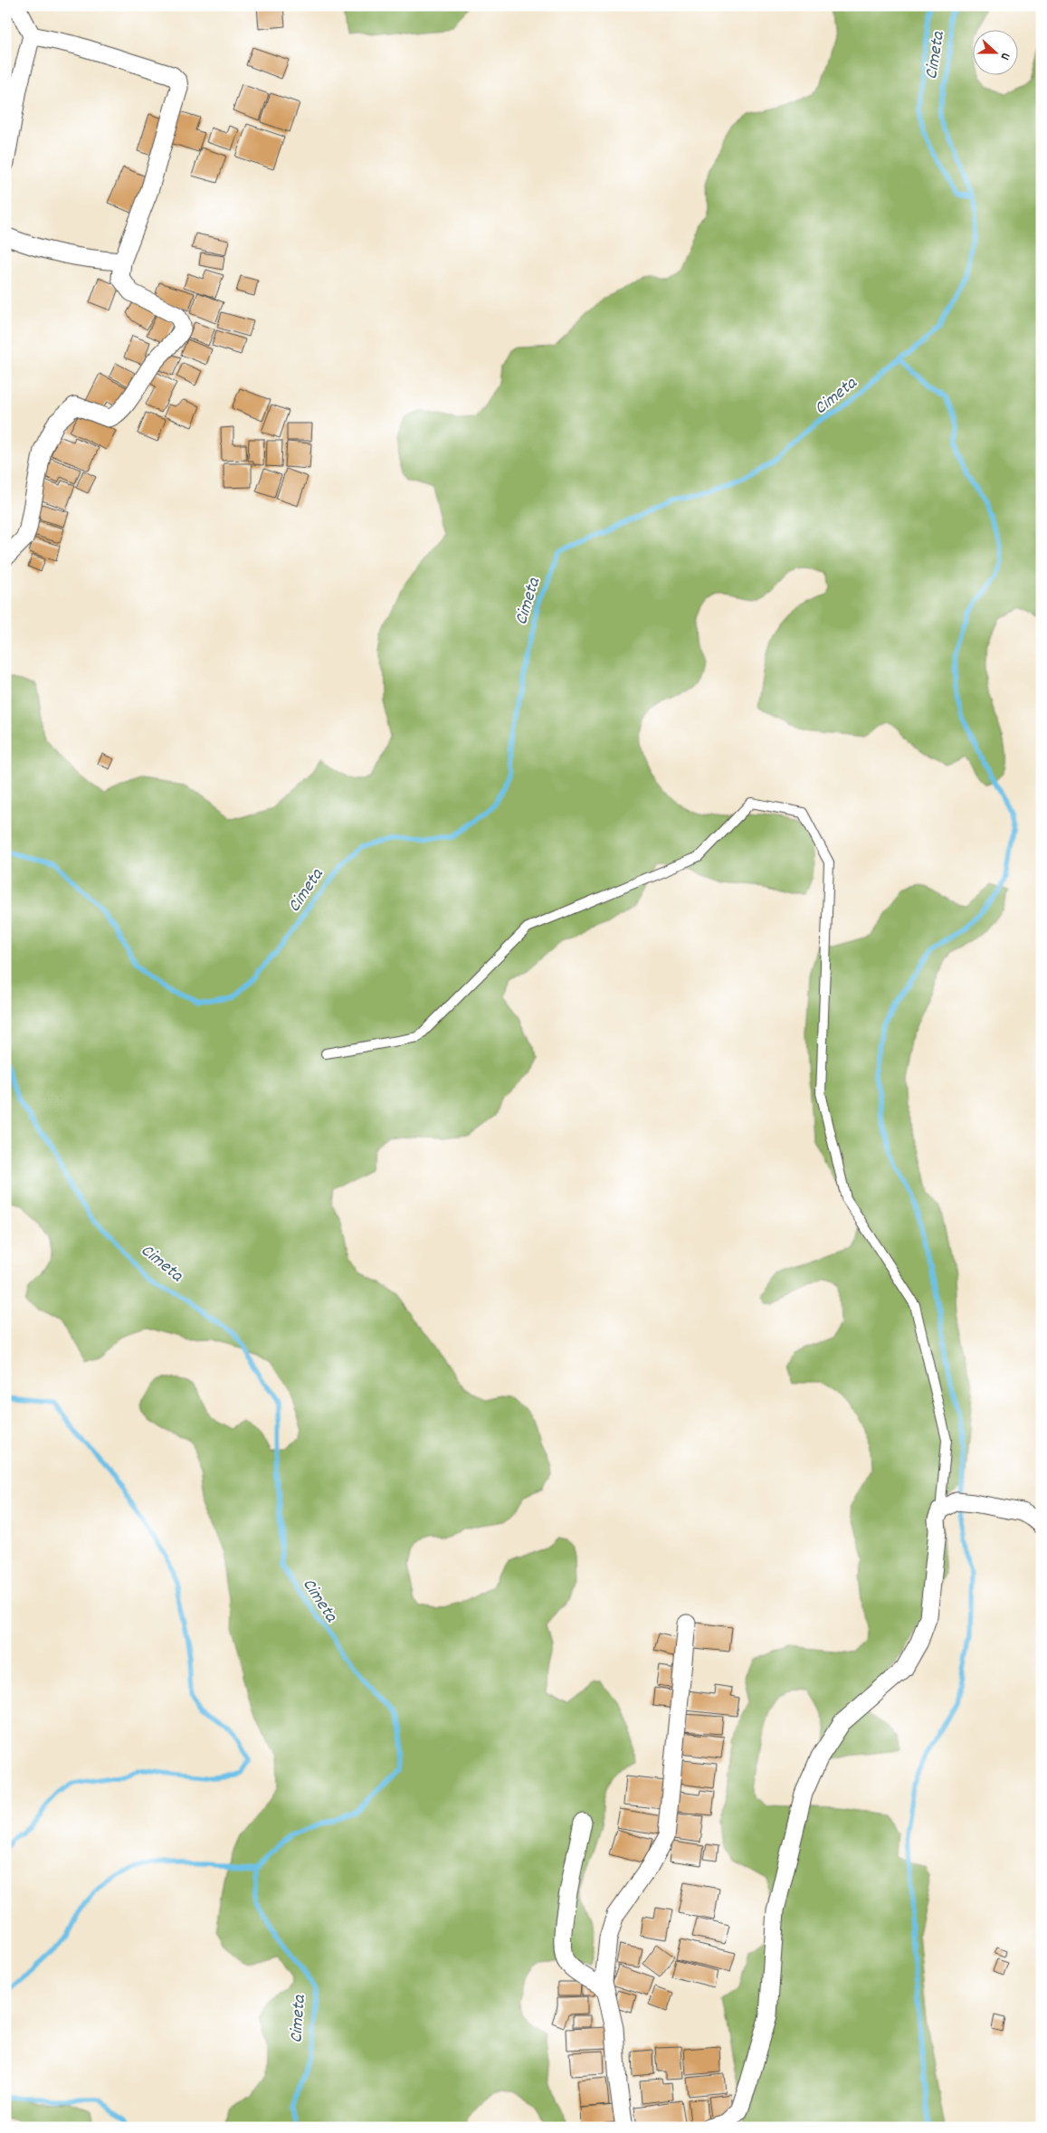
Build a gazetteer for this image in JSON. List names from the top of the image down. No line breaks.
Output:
{"water":["Cimeta"],"north":"right"}
